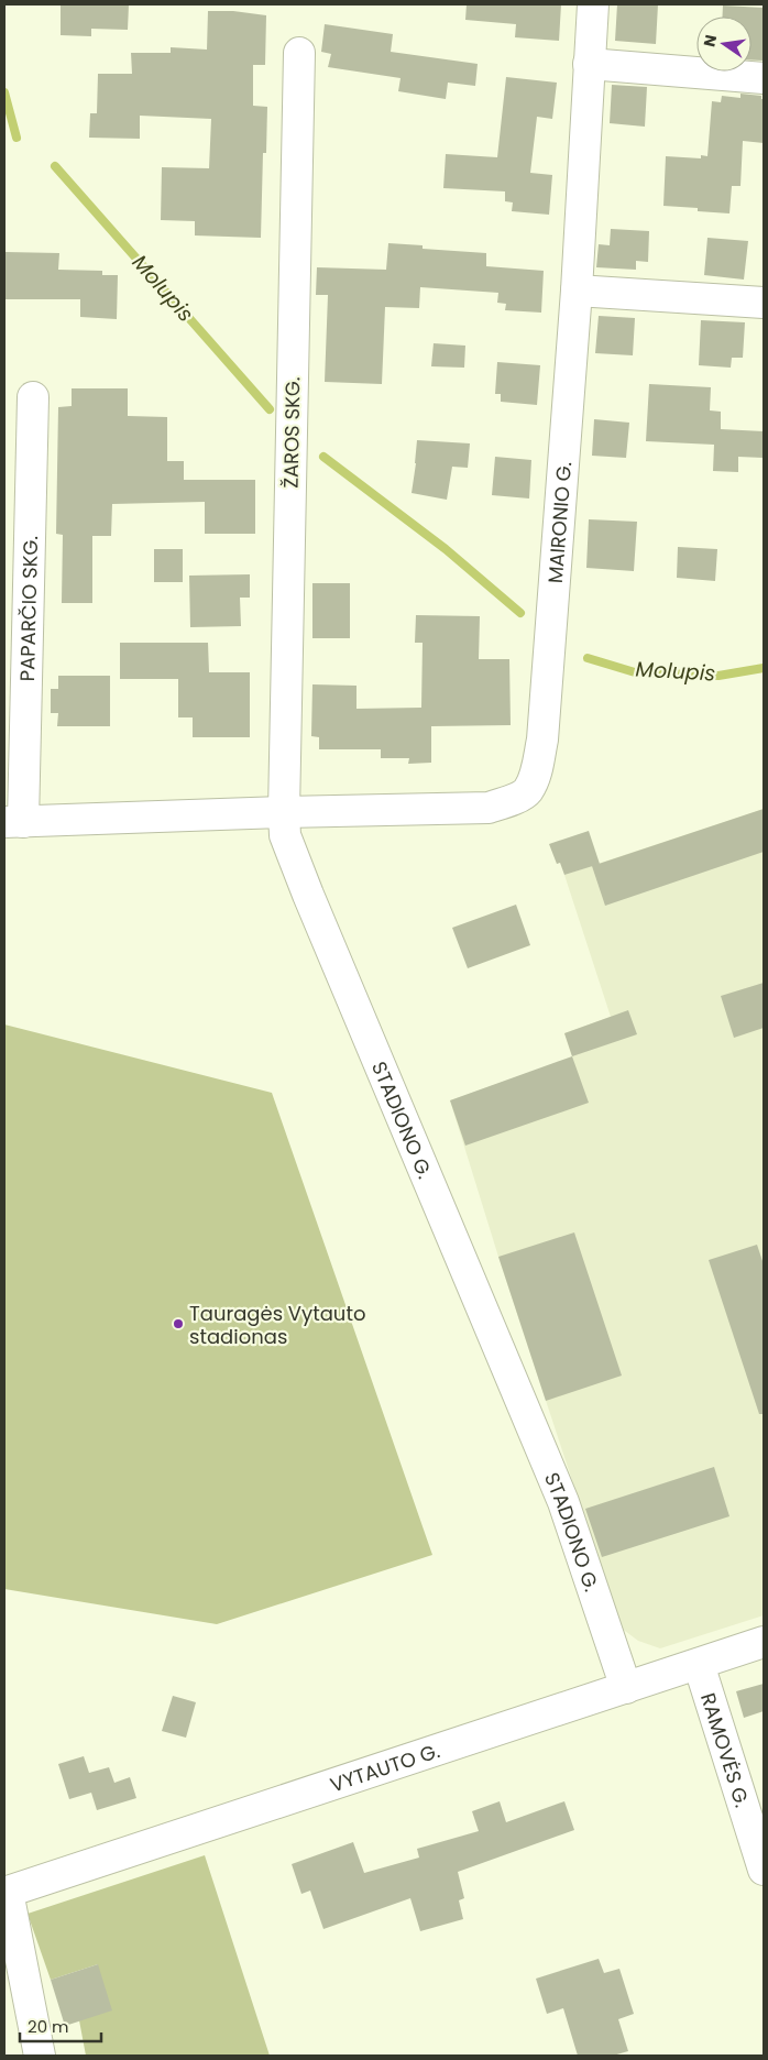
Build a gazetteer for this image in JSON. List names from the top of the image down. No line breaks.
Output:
{"streets":{"street":["ŽAROS SKG.","MAIRONIO G.","PAPARČIO SKG.","STADIONO G.","RAMOVĖS G.","VYTAUTO G."]},"crossings":[["ŽAROS SKG.","MAIRONIO G."],["ŽAROS SKG.","STADIONO G."],["MAIRONIO G.","STADIONO G."],["STADIONO G.","VYTAUTO G."],["RAMOVĖS G.","VYTAUTO G."]],"water":["Molupis"],"places":["Tauragės Vytauto stadionas"],"scale_bar":"20 m","north":"left"}
